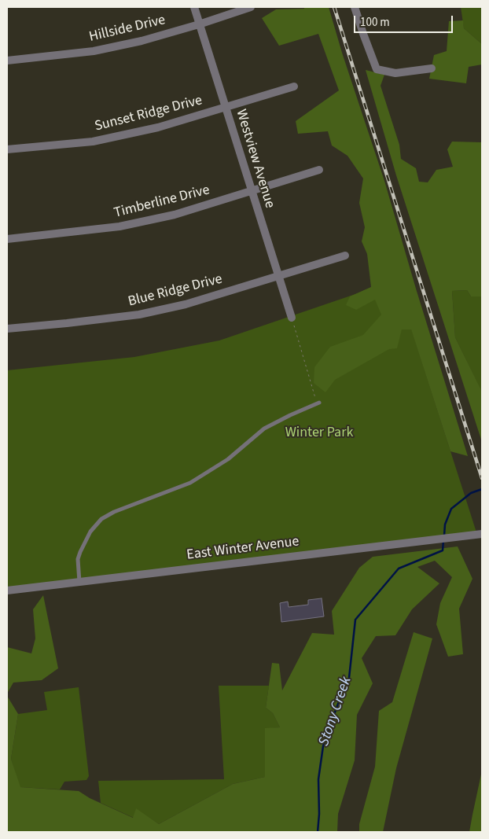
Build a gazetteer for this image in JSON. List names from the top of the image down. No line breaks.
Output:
{"streets":{"street":["Hillside Drive","Sunset Ridge Drive","Westview Avenue","Timberline Drive","Blue Ridge Drive","East Winter Avenue"]},"crossings":[["Hillside Drive","Westview Avenue"],["Sunset Ridge Drive","Westview Avenue"],["Westview Avenue","Timberline Drive"],["Westview Avenue","Blue Ridge Drive"]],"water":["Stony Creek"],"parks":["Winter Park"],"scale_bar":"100 m"}
